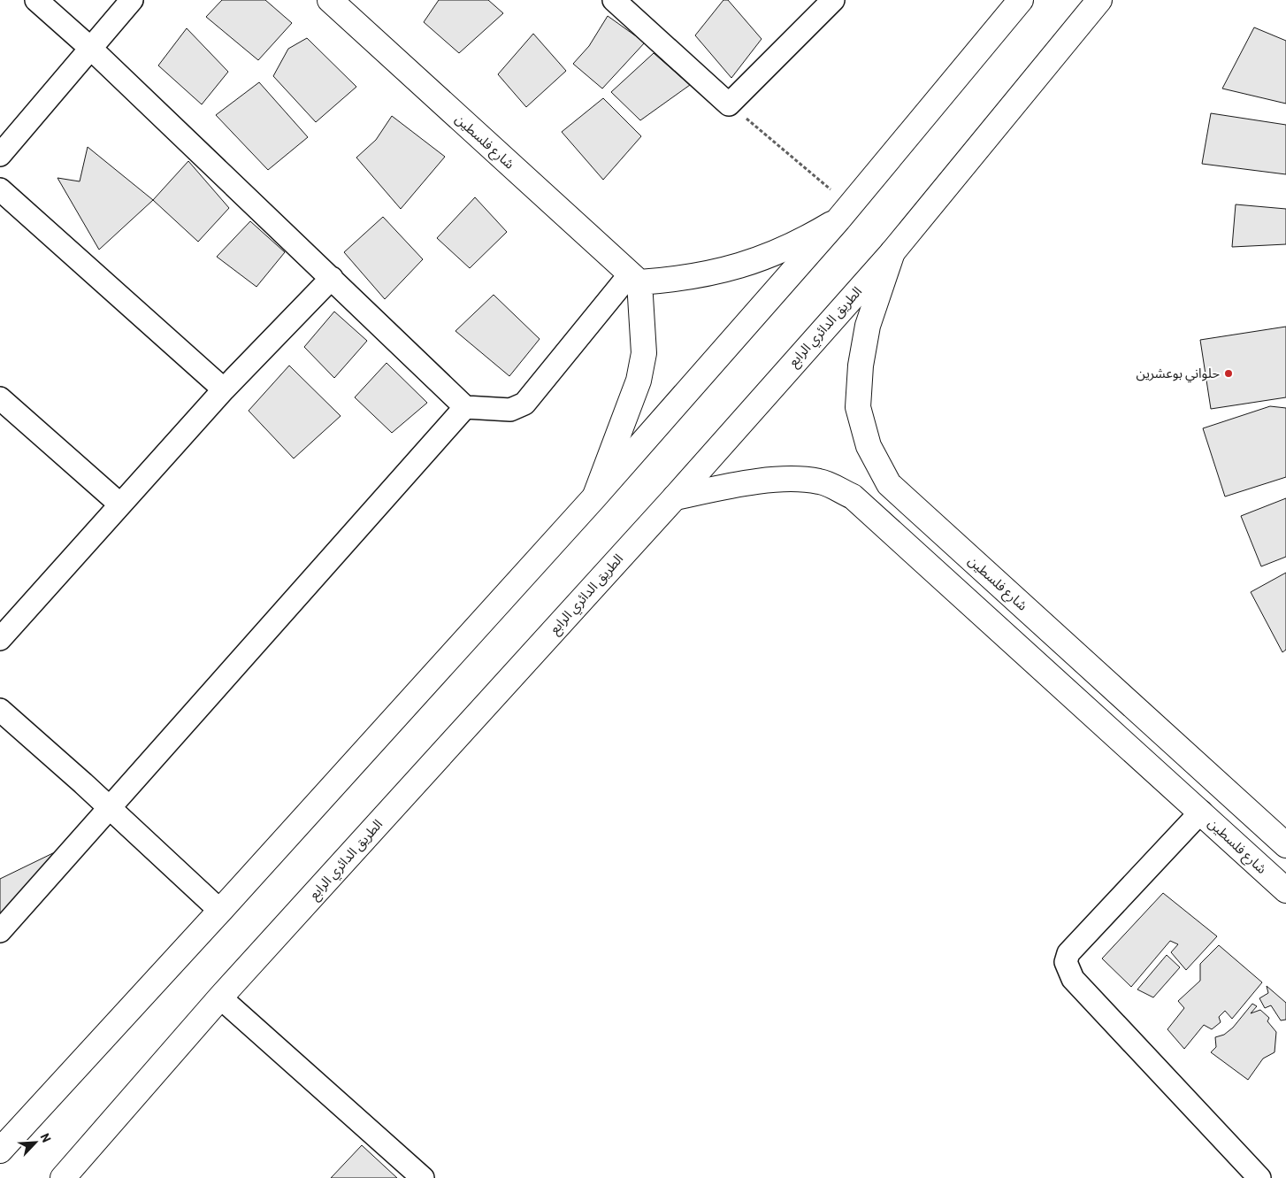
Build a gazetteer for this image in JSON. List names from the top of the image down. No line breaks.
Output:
{"streets":{"main road":["شارع فلسطين","الطريق الدائري الرابع"]},"crossings":[["شارع فلسطين","الطريق الدائري الرابع"]],"places":["حلواني بوعشرين"],"north":"top right"}
